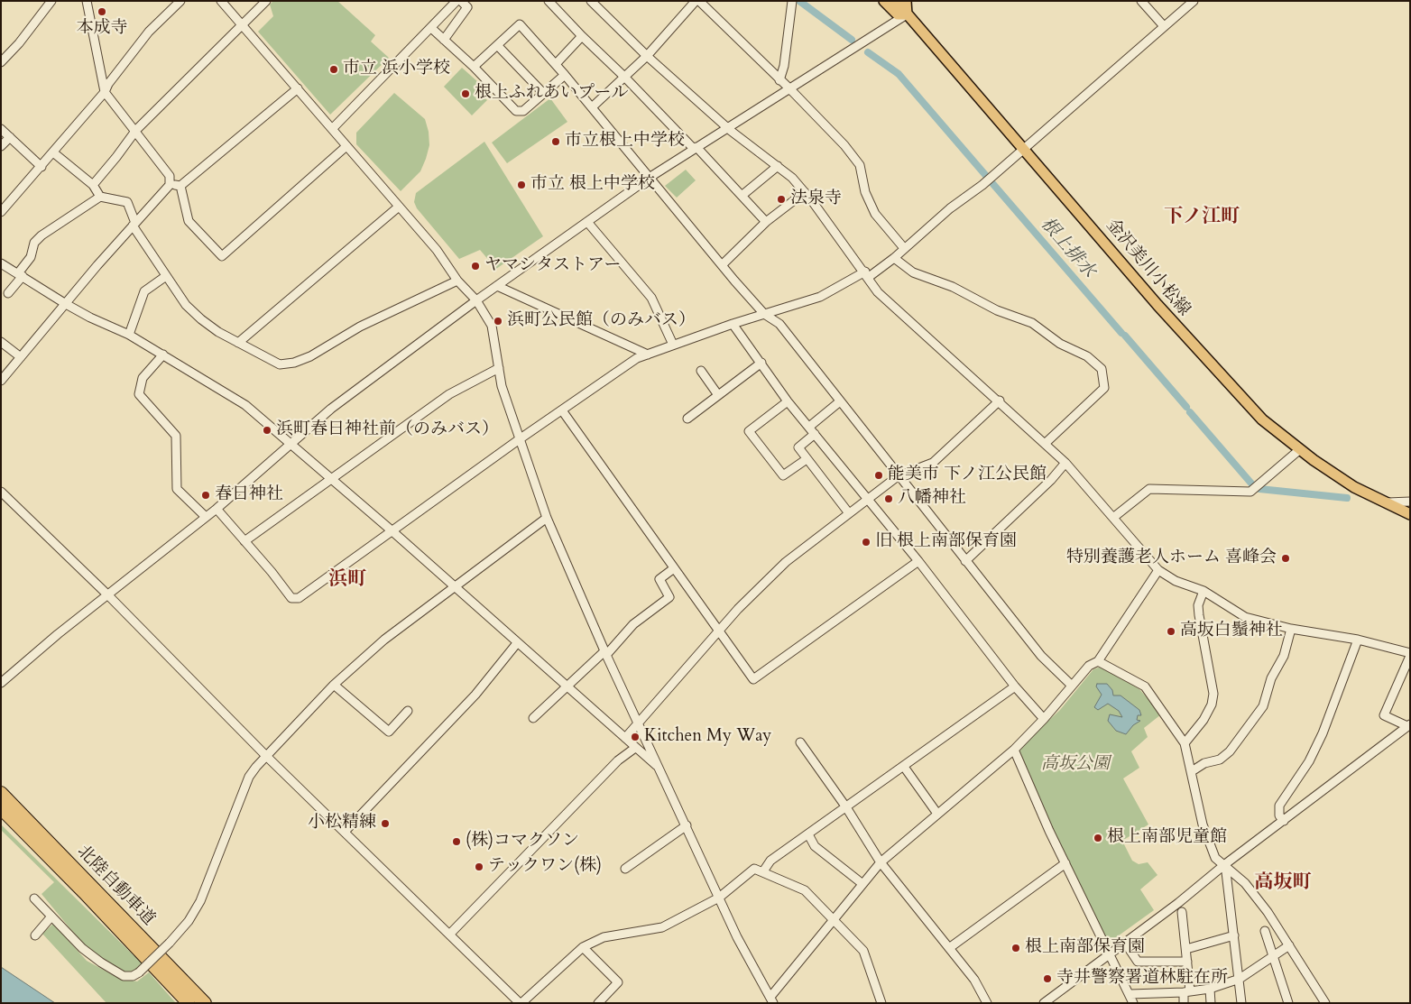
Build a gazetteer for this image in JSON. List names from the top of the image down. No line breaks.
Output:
{"streets":{"highway":["北陸自動車道"],"main road":["金沢美川小松線"]},"districts":["下ノ江町","浜町","高坂町"],"water":["根上排水"],"parks":["高坂公園"],"places":["本成寺","市立 浜小学校","根上ふれあいプール","市立根上中学校","市立 根上中学校","法泉寺","ヤマシタストアー","浜町公民館（のみバス）","浜町春日神社前（のみバス）","能美市 下ノ江公民館","春日神社","八幡神社","旧 根上南部保育園","特別養護老人ホーム 喜峰会","高坂白鬚神社","Kitchen My Way","小松精練","根上南部児童館","(株)コマクソン","テックワン(株)","根上南部保育園","寺井警察署道林駐在所"]}
